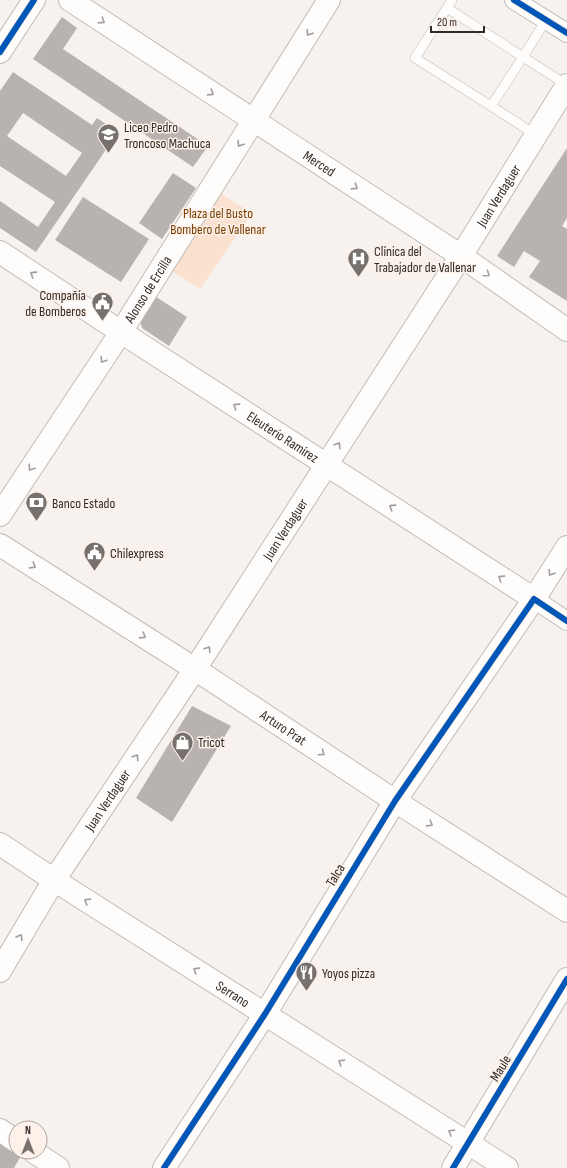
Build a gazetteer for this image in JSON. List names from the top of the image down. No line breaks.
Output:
{"streets":{"main road":["Merced","Juan Verdaguer","Alonso de Ercilla","Eleuterio Ramírez","Arturo Prat","Talca","Serrano","Maule"]},"crossings":[["Merced","Juan Verdaguer"],["Merced","Alonso de Ercilla"],["Juan Verdaguer","Eleuterio Ramírez"],["Juan Verdaguer","Arturo Prat"],["Juan Verdaguer","Serrano"],["Alonso de Ercilla","Eleuterio Ramírez"],["Eleuterio Ramírez","Talca"],["Arturo Prat","Talca"],["Talca","Serrano"],["Serrano","Maule"]],"one_way":["Merced","Juan Verdaguer","Alonso de Ercilla","Eleuterio Ramírez","Arturo Prat","Serrano"],"parks":["Plaza del Busto Bombero de Vallenar"],"places":{"school or university":["Liceo Pedro Troncoso Machuca"],"hospital":["Clínica del Trabajador de Vallenar"],"public building":["Compañía de Bomberos","Chilexpress"],"bank":["Banco Estado"],"shop":["Tricot"],"restaurant":["Yoyos pizza"]},"scale_bar":"20 m","north":"top"}
